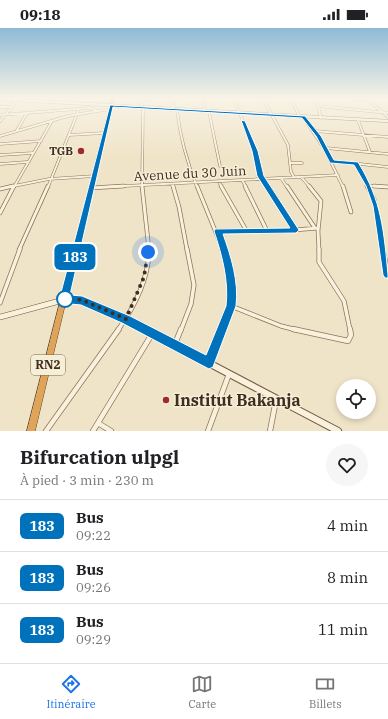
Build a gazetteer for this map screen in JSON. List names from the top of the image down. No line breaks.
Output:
{"streets":{"highway":["RN2"],"street":["Avenue du 30 Juin"]},"crossings":[["Avenue du 30 Juin","RN2"]],"places":["TGB","Institut Bakanja"],"lines":["bus line 183"],"page":{"status":"09:18","on_map":"183","heading":["Bifurcation ulpgl","À pied · 3 min · 230 m"],"list":[{"mark":"183","name":"Bus","note":"09:22","value":"4 min"},{"mark":"183","name":"Bus","note":"09:26","value":"8 min"},{"mark":"183","name":"Bus","note":"09:29","value":"11 min"}],"tabs":["Itinéraire","Carte","Billets"]}}
